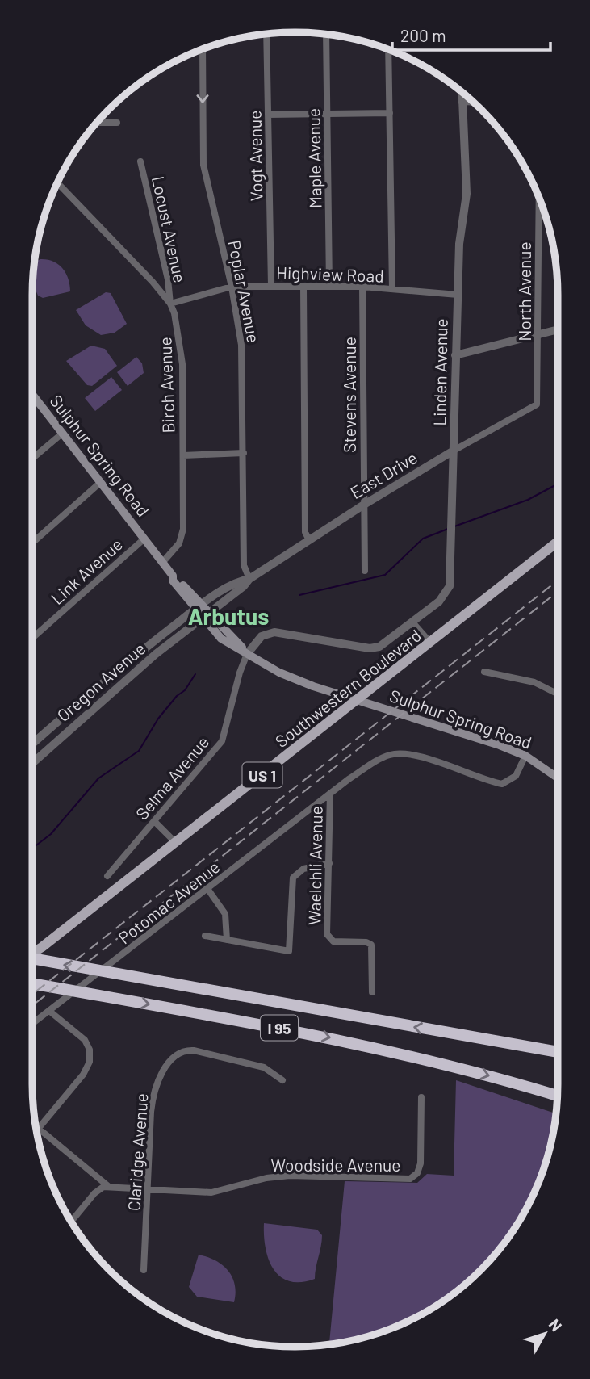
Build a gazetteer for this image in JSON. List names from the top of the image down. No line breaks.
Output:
{"streets":{"highway":["I 95"],"main road":["Sulphur Spring Road","Southwestern Boulevard","US 1"],"street":["Vogt Avenue","Maple Avenue","Locust Avenue","Highview Road","Poplar Avenue","North Avenue","Linden Avenue","Birch Avenue","Stevens Avenue","East Drive","Link Avenue","Oregon Avenue","Selma Avenue","Waelchli Avenue","Potomac Avenue","Claridge Avenue","Woodside Avenue"]},"crossings":[["Vogt Avenue","Highview Road"],["Maple Avenue","Highview Road"],["Locust Avenue","Highview Road"],["Locust Avenue","Birch Avenue"],["Highview Road","Poplar Avenue"],["Highview Road","Linden Avenue"],["Highview Road","Birch Avenue"],["Highview Road","Stevens Avenue"],["Poplar Avenue","East Drive"],["North Avenue","East Drive"],["Linden Avenue","East Drive"],["Birch Avenue","Sulphur Spring Road"],["Stevens Avenue","East Drive"],["Sulphur Spring Road","East Drive"],["Sulphur Spring Road","Link Avenue"],["Sulphur Spring Road","Oregon Avenue"],["Sulphur Spring Road","Selma Avenue"],["Sulphur Spring Road","Waelchli Avenue"],["East Drive","Oregon Avenue"],["Waelchli Avenue","Potomac Avenue"],["Claridge Avenue","Woodside Avenue"]],"one_way":["Poplar Avenue"],"districts":["Arbutus"],"scale_bar":"200 m","north":"top right"}
